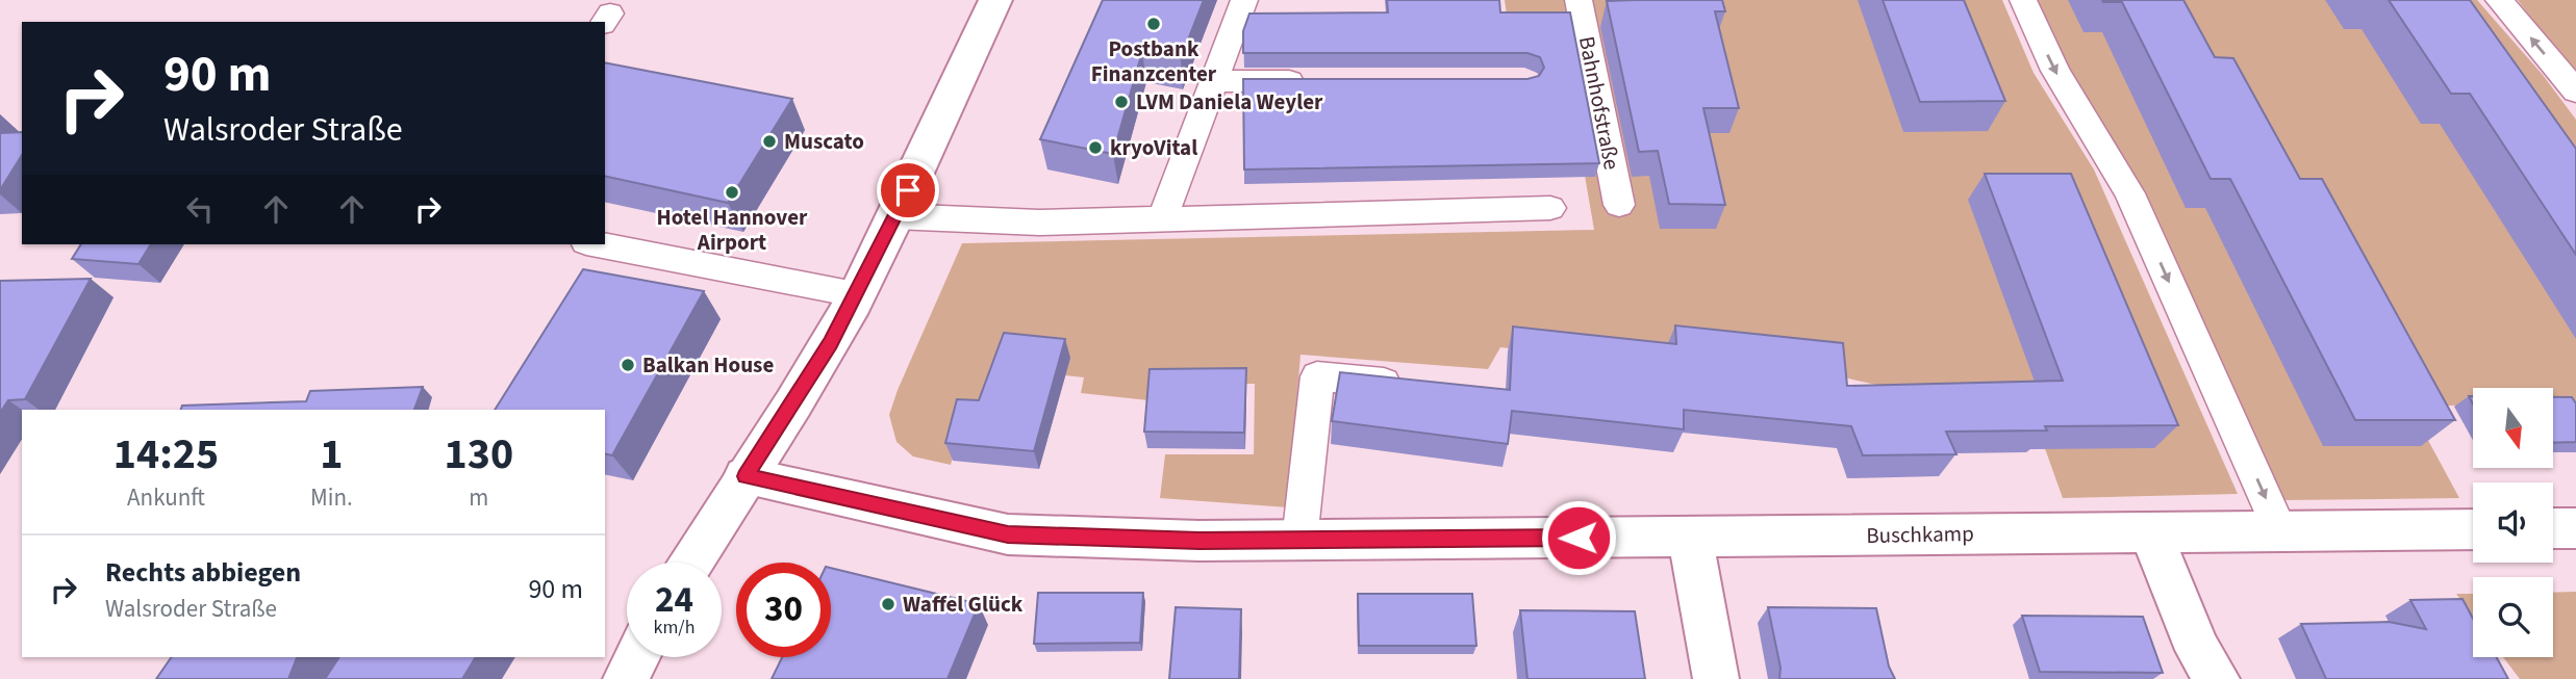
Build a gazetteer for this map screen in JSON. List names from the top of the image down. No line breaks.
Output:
{"streets":{"street":["Buschkamp"],"lane":["Bahnhofstraße"]},"places":["Postbank Finanzcenter","LVM Daniela Weyler","Muscato","kryoVital","Hotel Hannover Airport","Balkan House","Waffel Glück"],"north":"bottom","page":{"turn":["90 m","Walsroder Straße"],"eta":["14:25","Ankunft","1","Min.","130","m"],"list":[{"name":"Rechts abbiegen","note":"Walsroder Straße","value":"90 m"}],"speed":"24 km/h","limit":"30"}}
